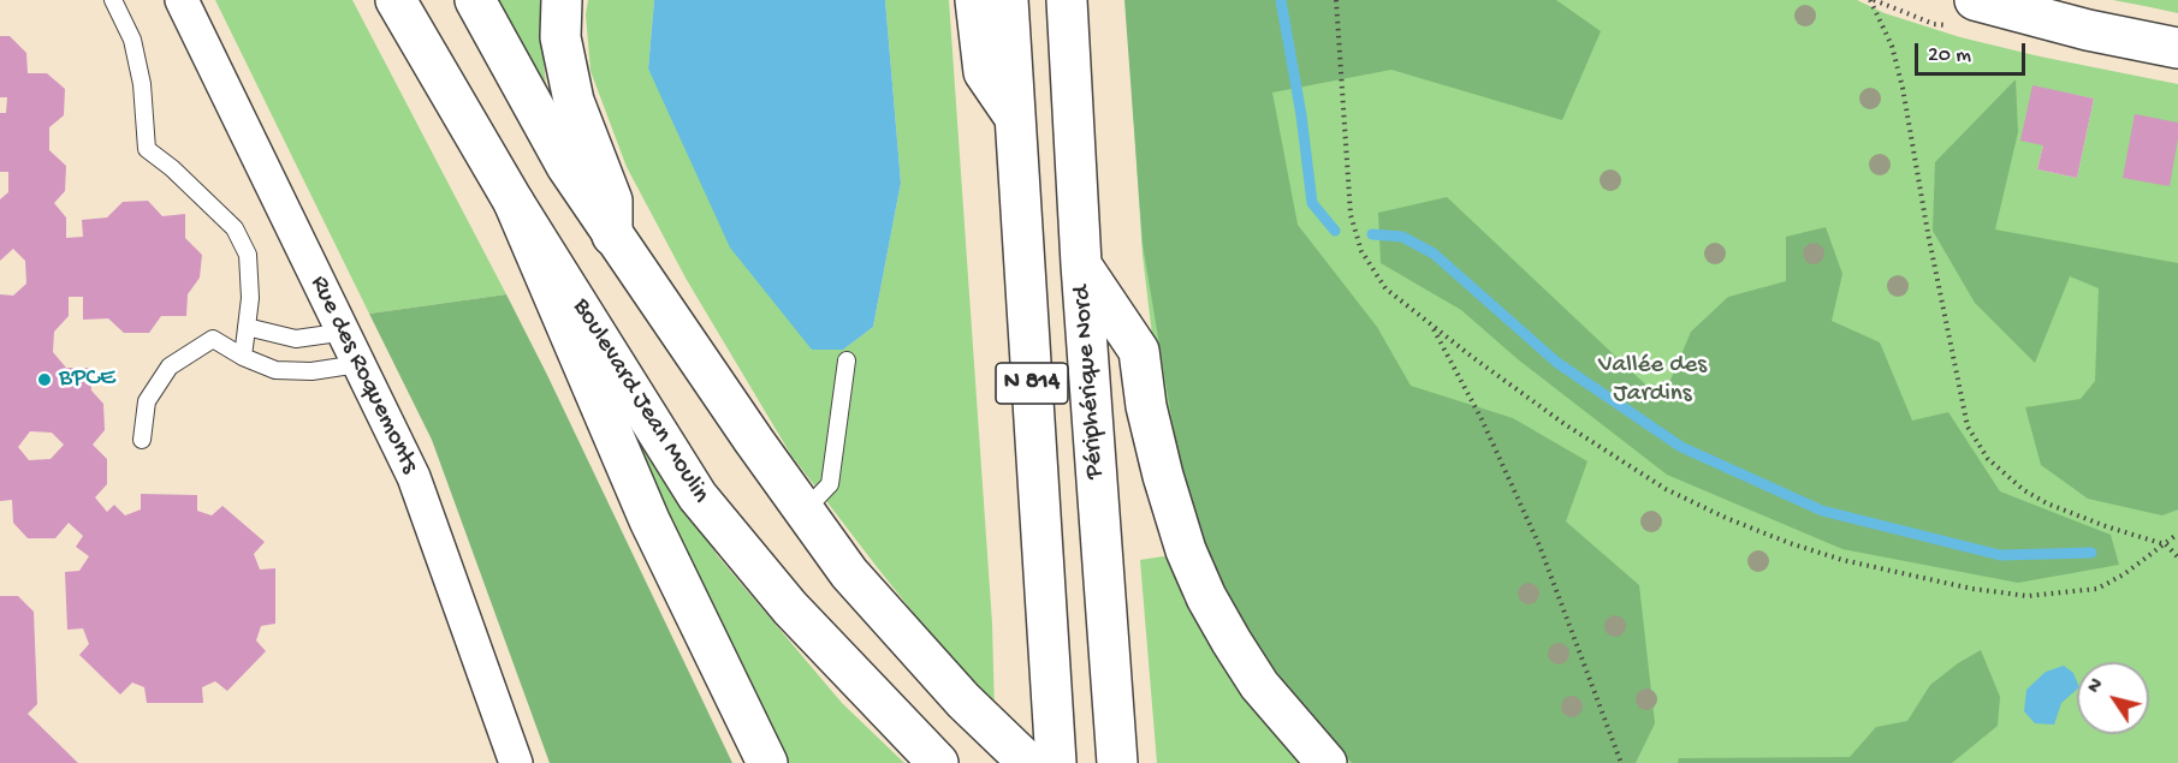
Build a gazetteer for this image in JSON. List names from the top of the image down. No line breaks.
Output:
{"streets":{"main road":["Périphérique Nord","N 814","Boulevard Jean Moulin"],"street":["Rue des Roquemonts"]},"parks":["Vallée des Jardins"],"places":["BPCE"],"scale_bar":"20 m","north":"top left"}
